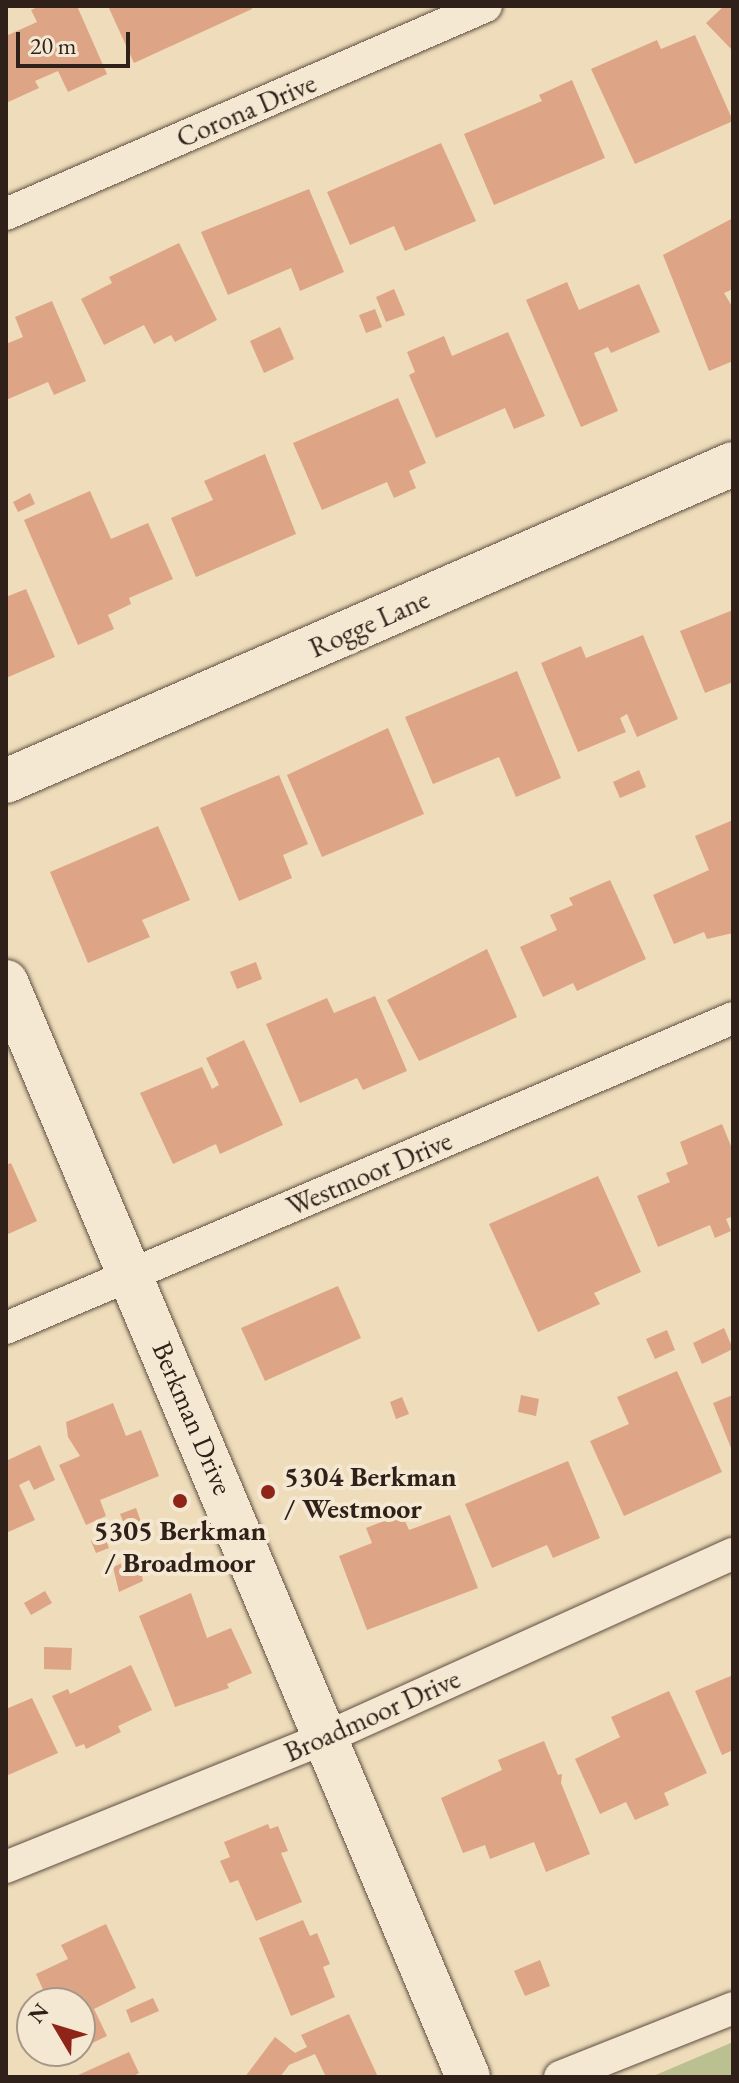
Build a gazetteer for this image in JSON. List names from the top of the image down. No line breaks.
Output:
{"streets":{"street":["Corona Drive","Rogge Lane","Westmoor Drive","Berkman Drive","Broadmoor Drive"]},"crossings":[["Westmoor Drive","Berkman Drive"],["Berkman Drive","Broadmoor Drive"]],"places":["5304 Berkman / Westmoor","5305 Berkman / Broadmoor"],"scale_bar":"20 m","north":"top left"}
